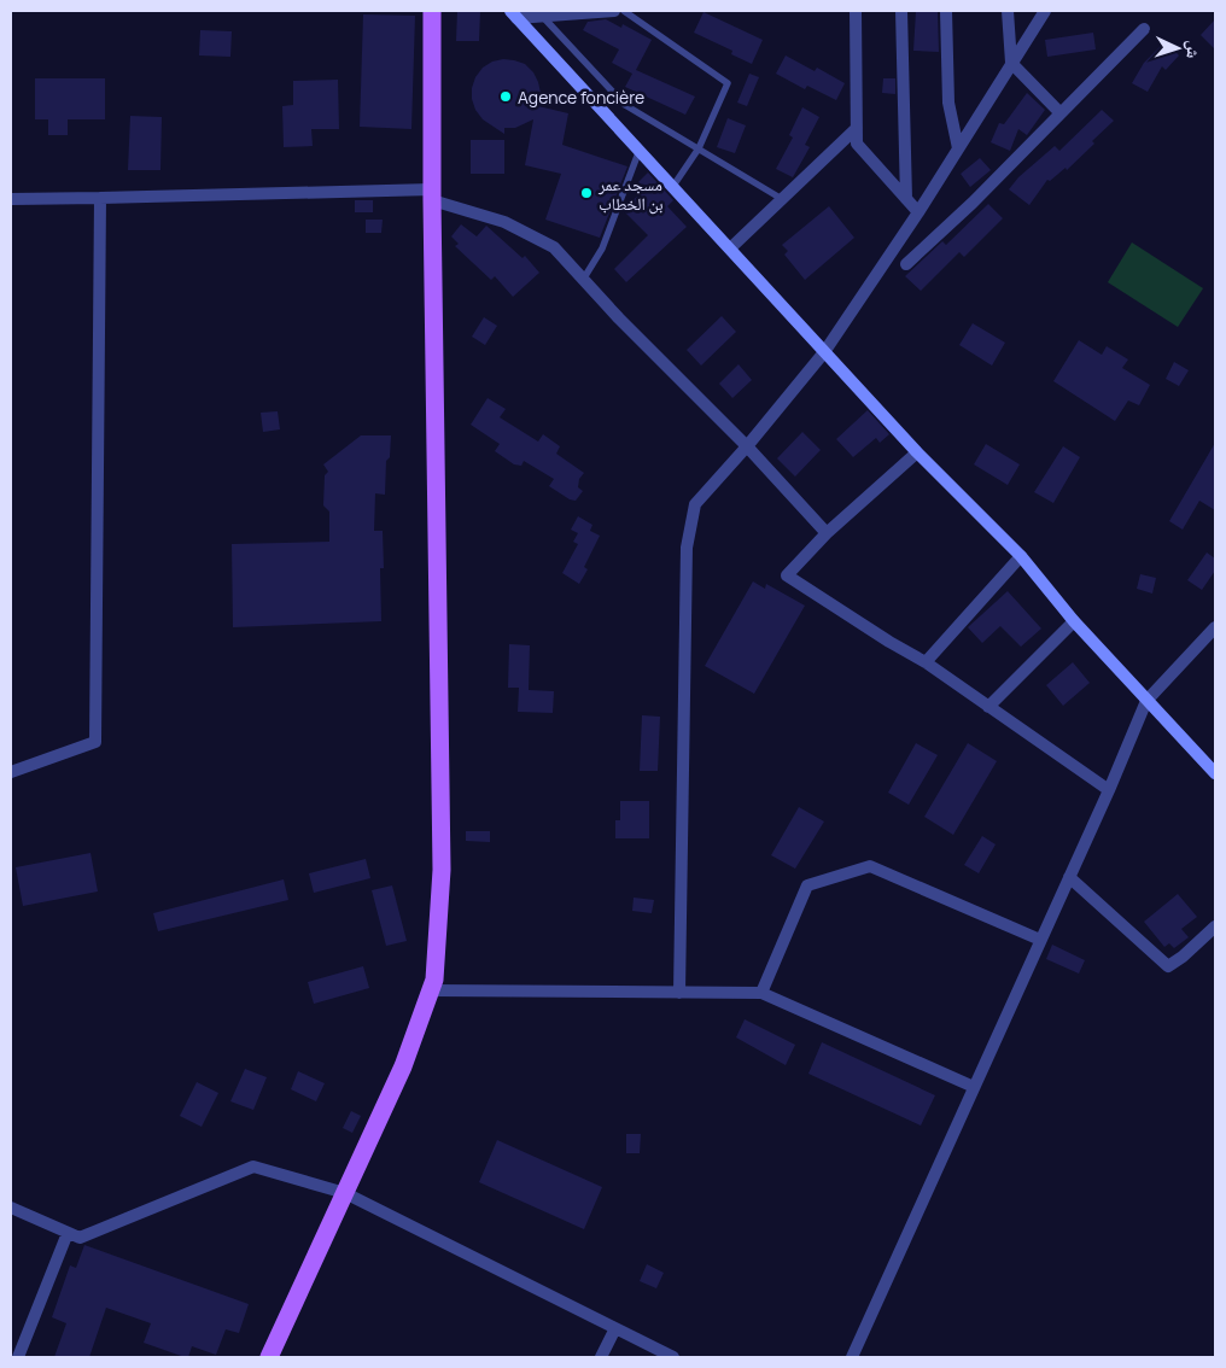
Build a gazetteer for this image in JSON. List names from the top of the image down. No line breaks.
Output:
{"places":["Agence foncière","مسجد عمر بن الخطاب"],"north":"right"}
